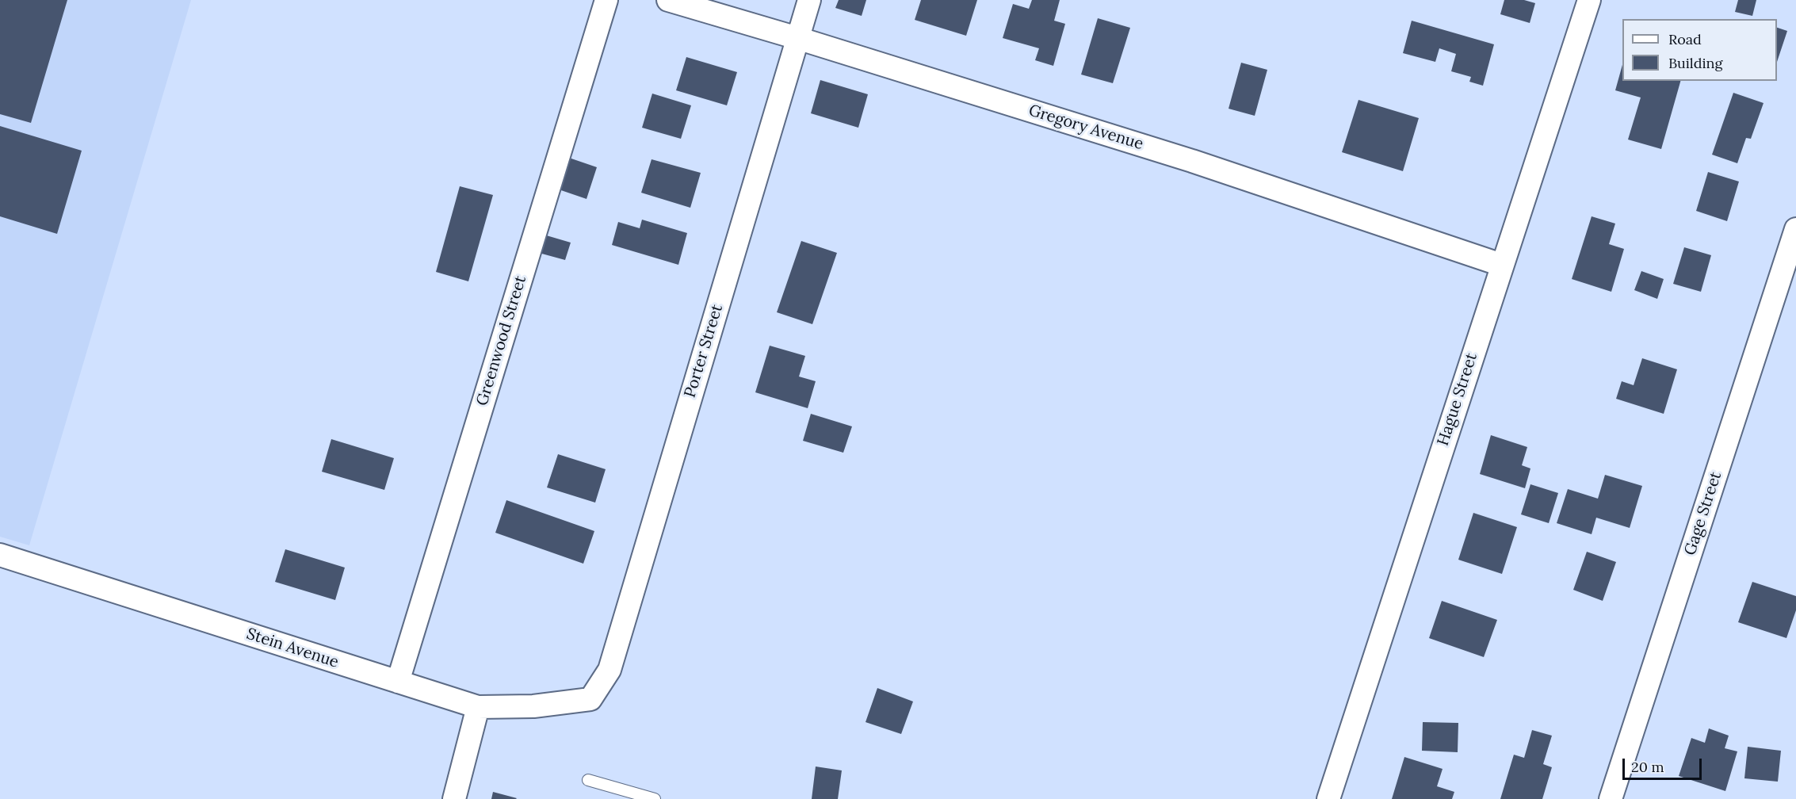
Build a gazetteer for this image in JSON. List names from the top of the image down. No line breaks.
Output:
{"streets":{"street":["Gregory Avenue","Greenwood Street","Porter Street","Hague Street","Gage Street","Stein Avenue"]},"crossings":[["Gregory Avenue","Porter Street"],["Gregory Avenue","Hague Street"],["Greenwood Street","Stein Avenue"],["Porter Street","Stein Avenue"]],"legend":["Road","Building"],"scale_bar":"20 m"}
